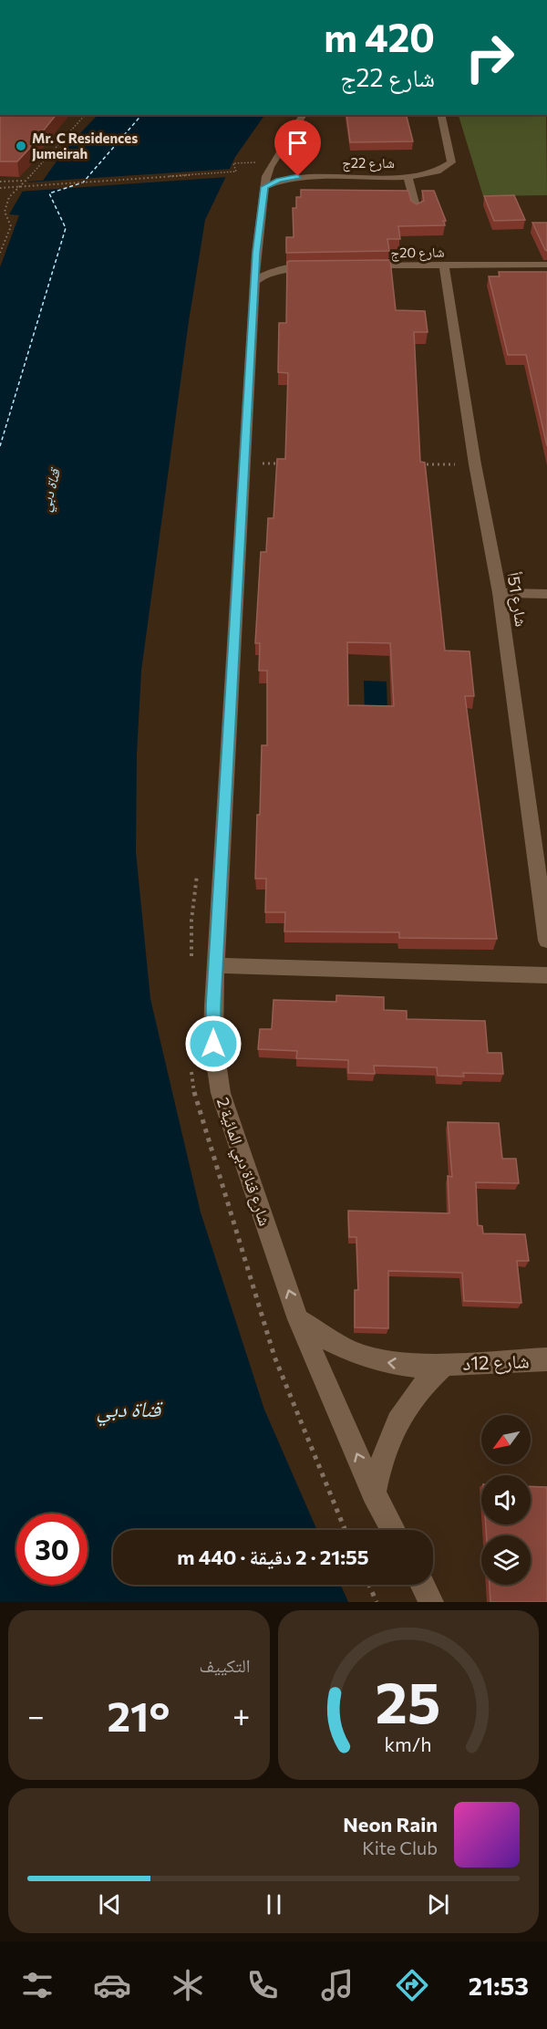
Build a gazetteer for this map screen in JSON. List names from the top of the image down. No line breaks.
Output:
{"streets":{"street":["شارع 22ج","شارع 20ج","شارع 51أ","شارع قناة دبي المائية 2","شارع 12د"]},"crossings":[["شارع 22ج","شارع قناة دبي المائية 2"],["شارع 20ج","شارع 51أ"],["شارع قناة دبي المائية 2","شارع 12د"]],"one_way":["شارع قناة دبي المائية 2","شارع 12د"],"water":["قناة دبي"],"places":["Mr. C Residences Jumeirah"],"north":"bottom left","page":{"turn":["420 m","شارع 22ج"],"limit":"30","trip":"21:55 · 2 دقيقة · 440 m","tile":"التكييف","heat":["−","21°","+"],"song":["Neon Rain","Kite Club"],"tabs":"21:53","gauge":["25","km/h"]}}
